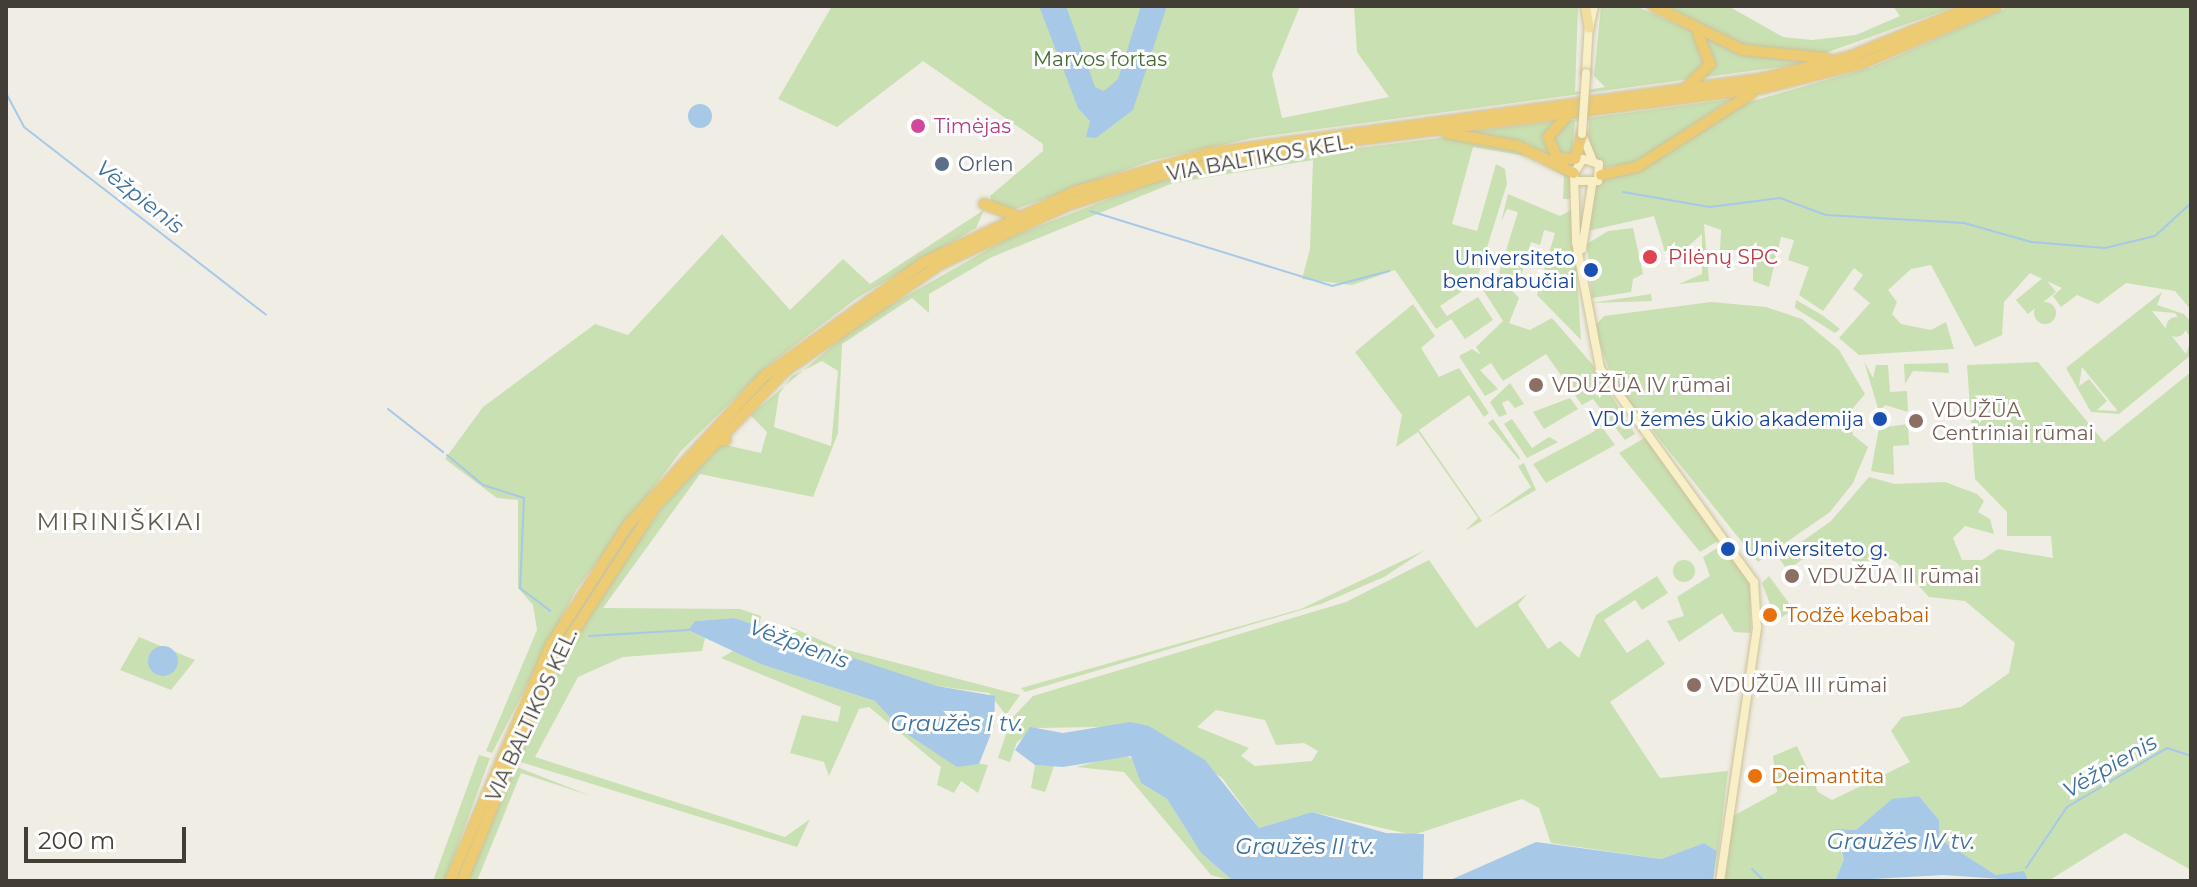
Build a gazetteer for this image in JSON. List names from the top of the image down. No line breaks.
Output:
{"streets":{"highway":["VIA BALTIKOS KEL."]},"districts":["MIRINIŠKIAI"],"water":["Vėžpienis","Graužės I tv.","Graužės IV tv.","Graužės II tv."],"parks":["Marvos fortas"],"places":["Timėjas","Orlen","Pilėnų SPC","Universiteto bendrabučiai","VDUŽŪA IV rūmai","VDU žemės ūkio akademija","VDUŽŪA Centriniai rūmai","Universiteto g.","VDUŽŪA II rūmai","Todžė kebabai","VDUŽŪA III rūmai","Deimantita"],"scale_bar":"200 m"}
